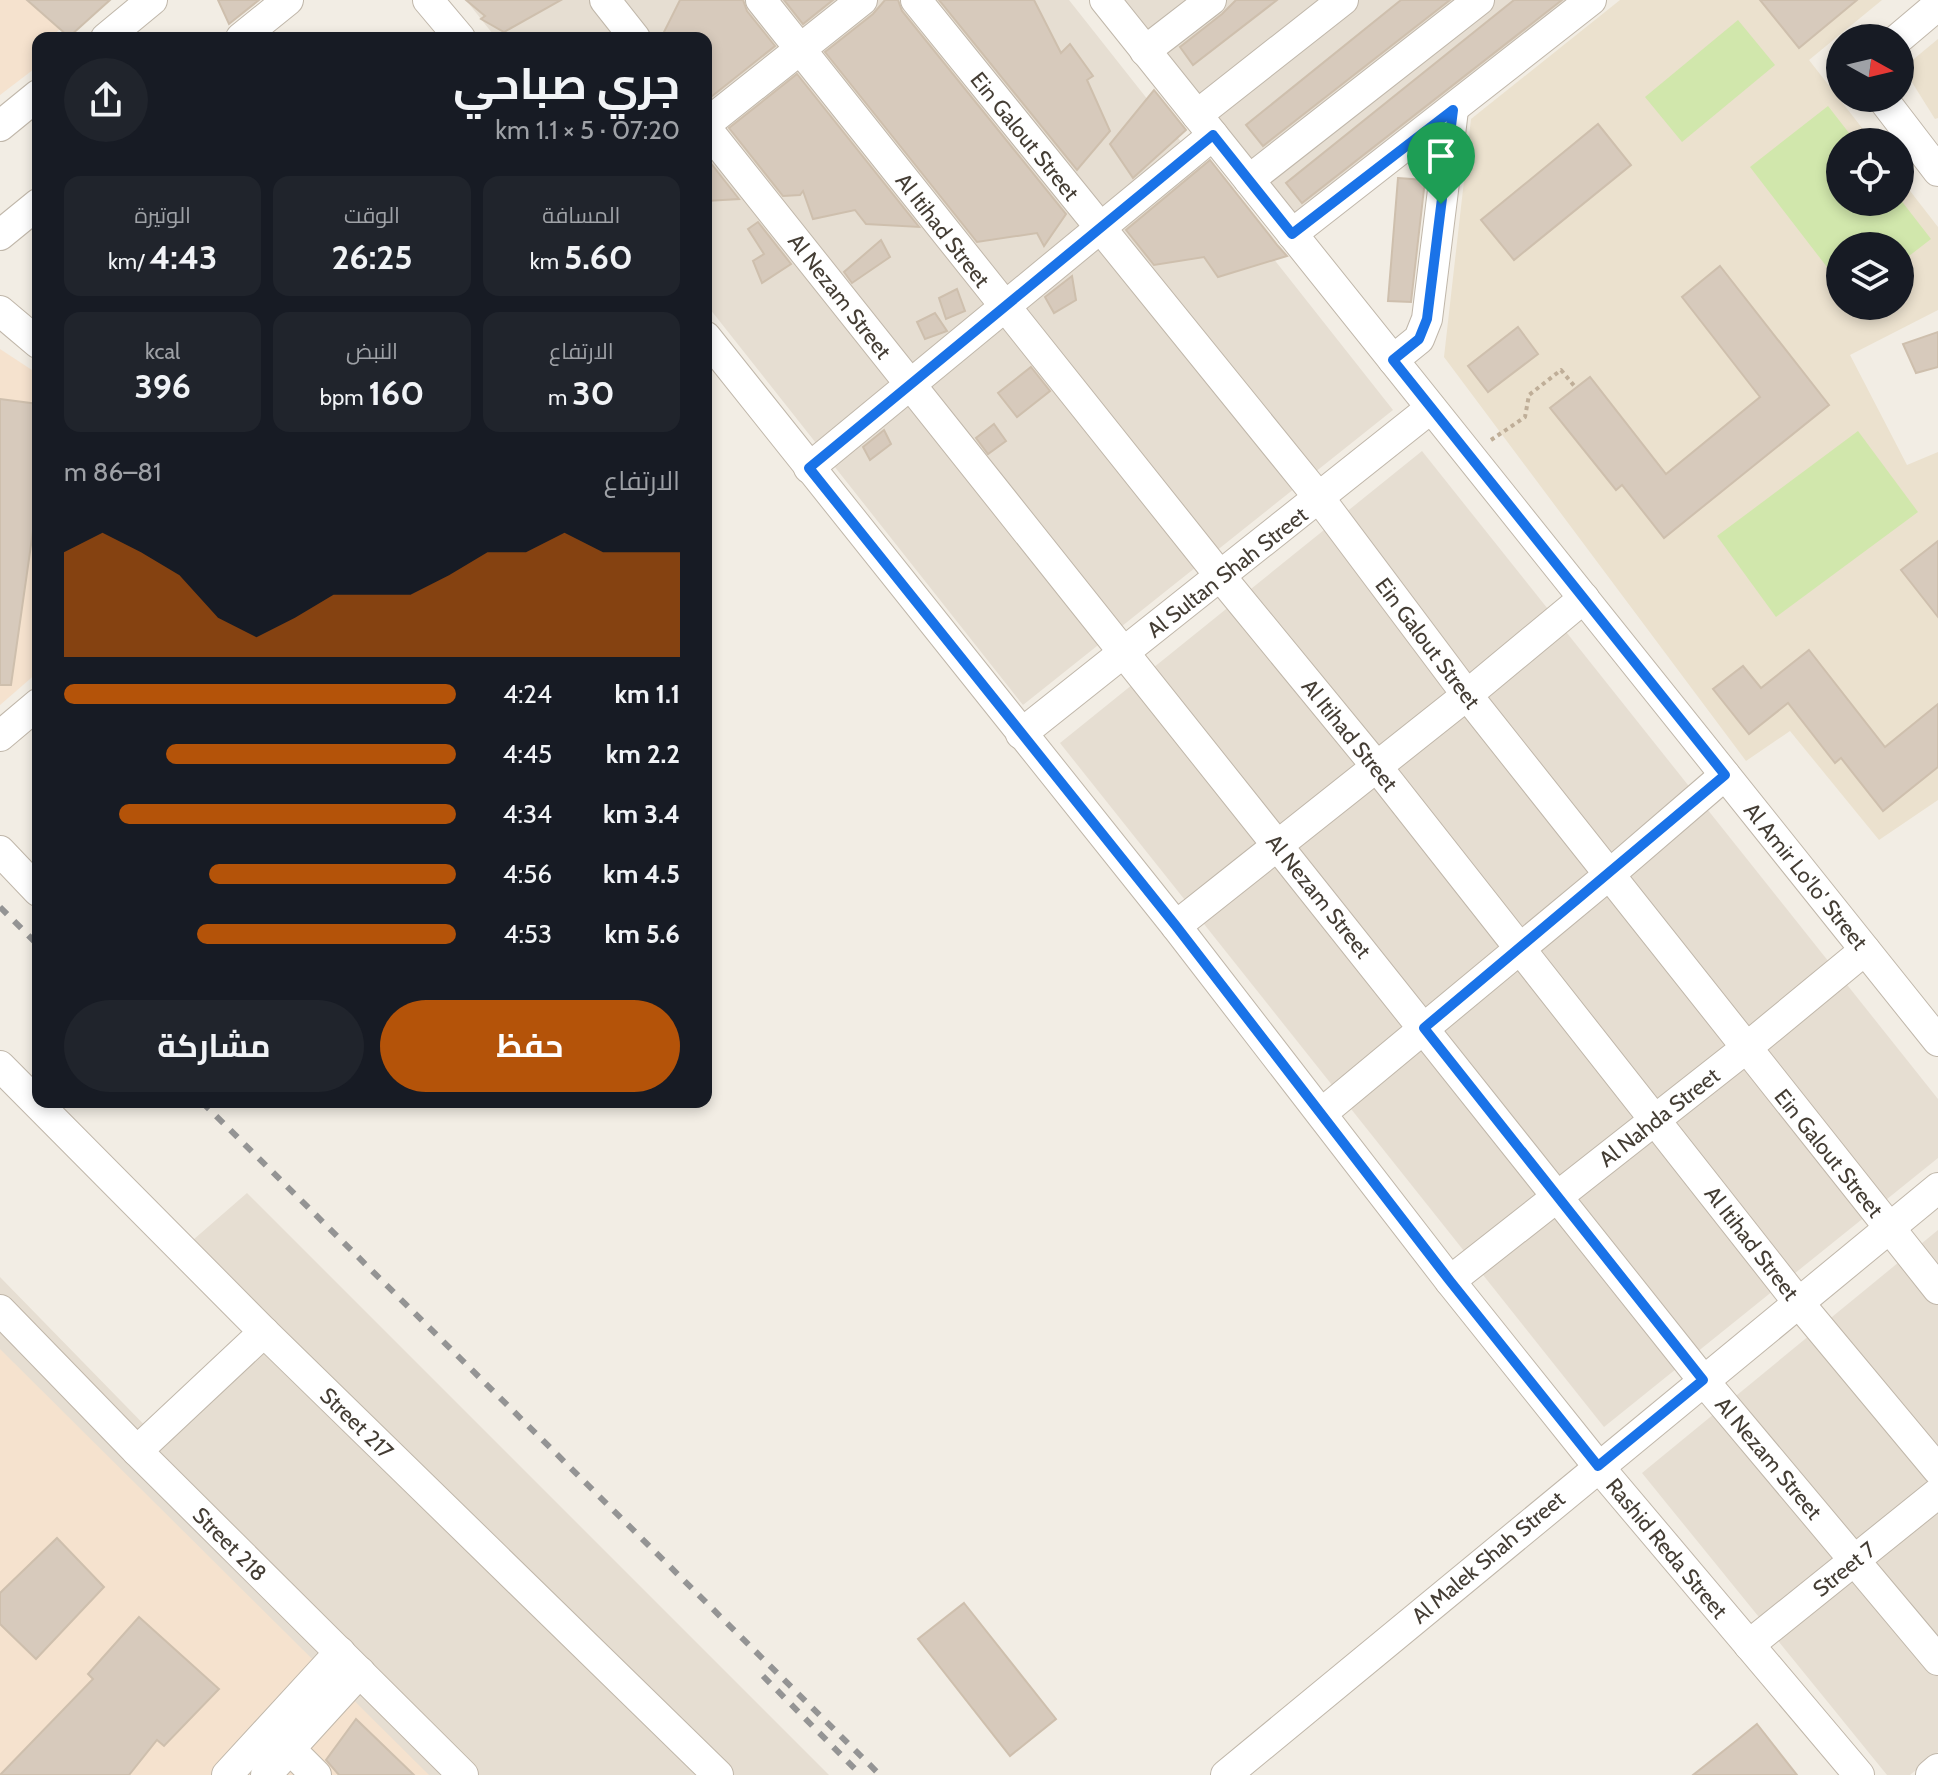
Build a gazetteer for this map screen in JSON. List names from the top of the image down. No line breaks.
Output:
{"streets":{"street":["Ein Galout Street","Al Itihad Street","Al Nezam Street","Al Sultan Shah Street","Al Amir Lo'lo' Street","Al Nahda Street","Street 217","Street 218","Rashid Reda Street","Al Malek Shah Street","Street 7"]},"crossings":[["Ein Galout Street","Al Sultan Shah Street"],["Ein Galout Street","Al Nahda Street"],["Ein Galout Street","Al Malek Shah Street"],["Al Itihad Street","Al Sultan Shah Street"],["Al Itihad Street","Al Nahda Street"],["Al Itihad Street","Al Malek Shah Street"],["Al Nezam Street","Al Sultan Shah Street"],["Al Nezam Street","Al Nahda Street"],["Al Nezam Street","Al Malek Shah Street"],["Al Nezam Street","Street 7"],["Al Sultan Shah Street","Al Amir Lo'lo' Street"],["Al Sultan Shah Street","Rashid Reda Street"],["Al Amir Lo'lo' Street","Al Nahda Street"],["Al Nahda Street","Rashid Reda Street"],["Rashid Reda Street","Al Malek Shah Street"],["Rashid Reda Street","Street 7"]],"north":"right","page":{"heading":["جري صباحي","07:20 · 5 × 1.1 km"],"stats":[["المسافة","5.60 km"],["الوقت","26:25"],["الوتيرة","4:43 /km"],["الارتفاع","30 m"],["النبض","160 bpm"],["kcal","396"]],"chart":["الارتفاع","81–86 m"],"list":[{"name":"1.1 km","note":"4:24"},{"name":"2.2 km","note":"4:45"},{"name":"3.4 km","note":"4:34"},{"name":"4.5 km","note":"4:56"},{"name":"5.6 km","note":"4:53"}],"buttons":["حفظ","مشاركة"]}}
